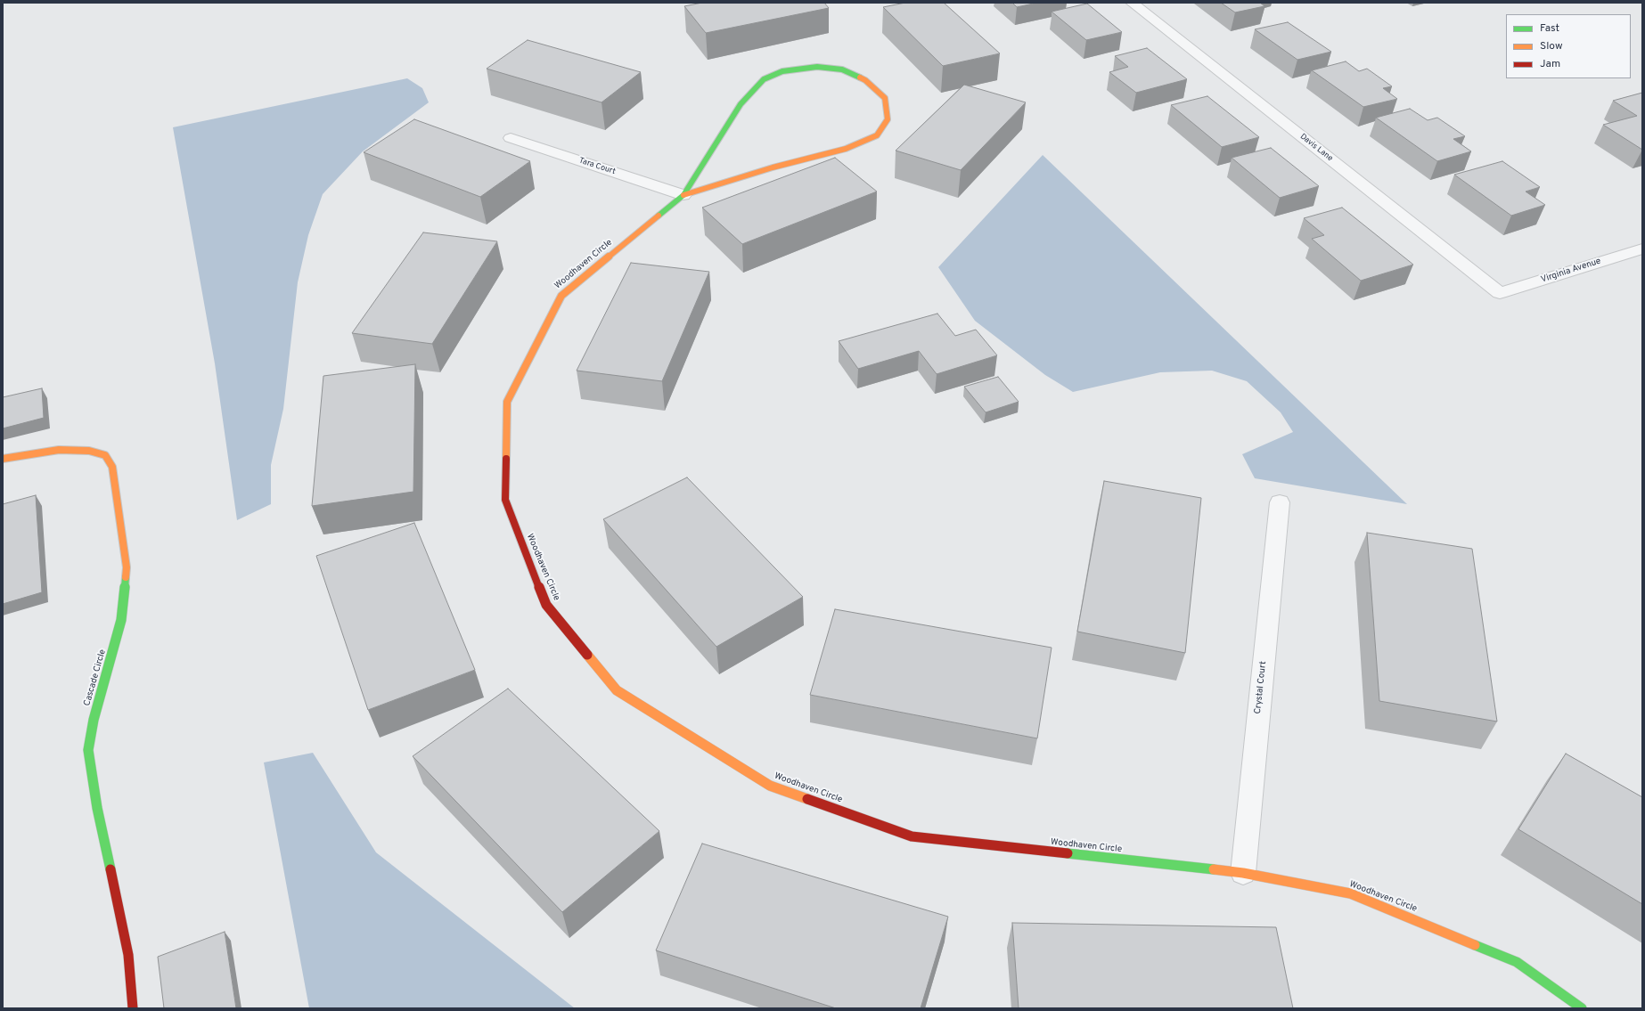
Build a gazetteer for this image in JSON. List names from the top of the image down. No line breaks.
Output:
{"streets":{"street":["Davis Lane","Tara Court","Woodhaven Circle","Virginia Avenue","Cascade Circle","Crystal Court"]},"crossings":[["Davis Lane","Virginia Avenue"],["Tara Court","Woodhaven Circle"],["Woodhaven Circle","Crystal Court"]],"legend":["Fast","Slow","Jam"]}
